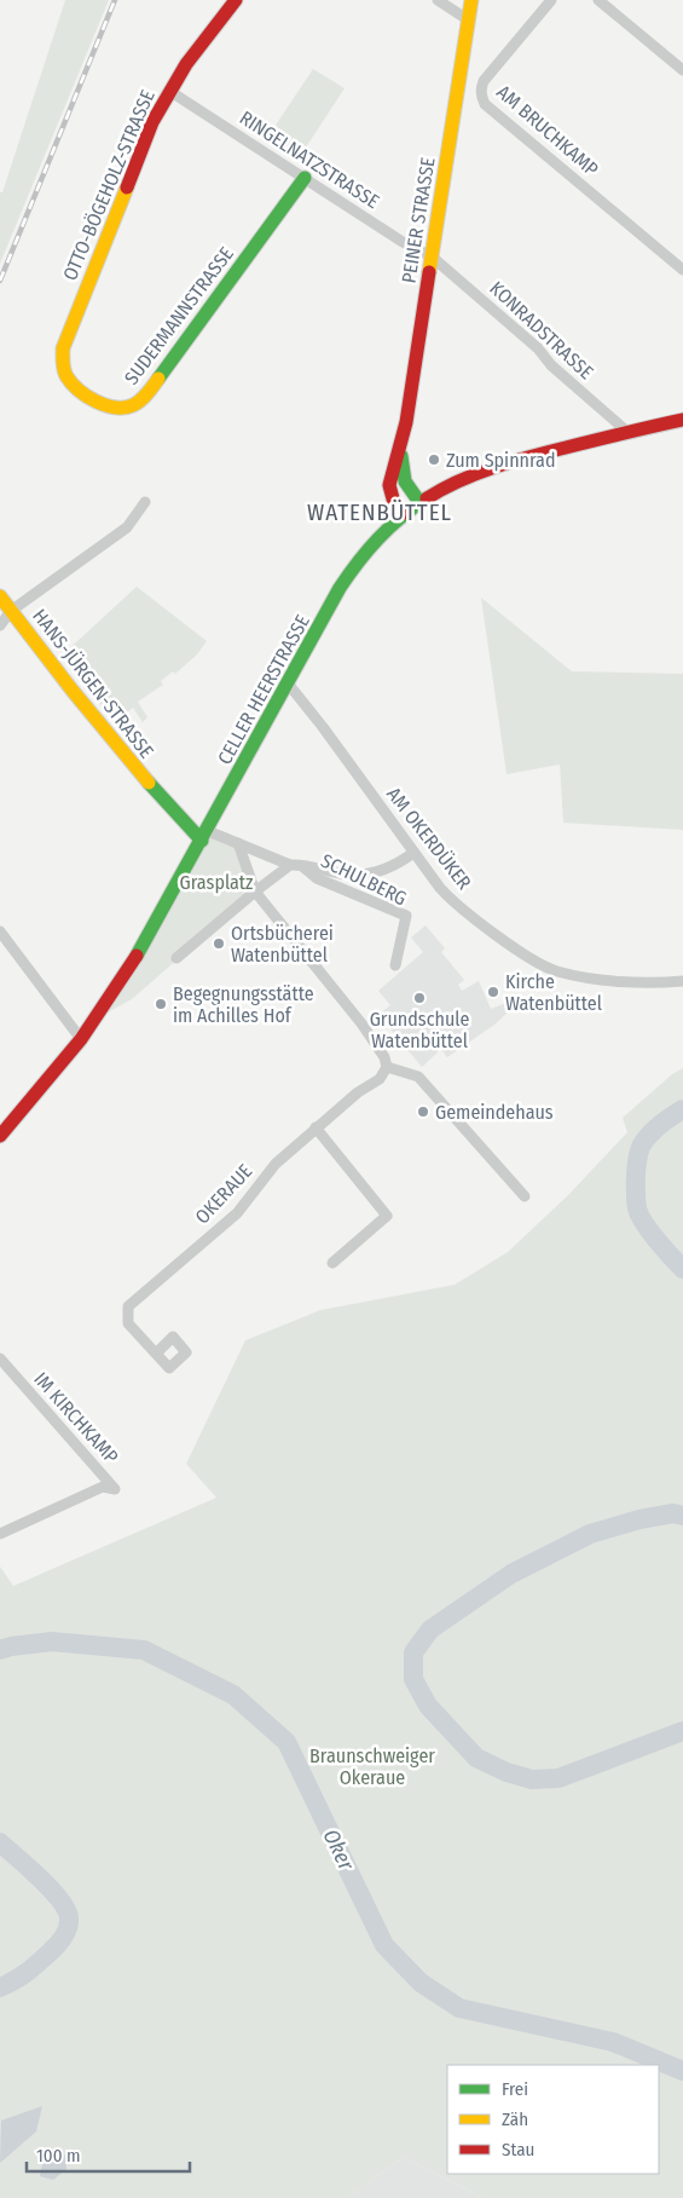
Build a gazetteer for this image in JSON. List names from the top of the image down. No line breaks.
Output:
{"streets":{"main road":["OTTO-BÖGEHOLZ-STRASSE","PEINER STRASSE","SUDERMANNSTRASSE","HANS-JÜRGEN-STRASSE","CELLER HEERSTRASSE"],"street":["AM BRUCHKAMP","RINGELNATZSTRASSE","KONRADSTRASSE","AM OKERDÜKER","SCHULBERG","OKERAUE","IM KIRCHKAMP"]},"crossings":[["RINGELNATZSTRASSE","OTTO-BÖGEHOLZ-STRASSE"],["RINGELNATZSTRASSE","PEINER STRASSE"],["RINGELNATZSTRASSE","SUDERMANNSTRASSE"],["RINGELNATZSTRASSE","KONRADSTRASSE"],["OTTO-BÖGEHOLZ-STRASSE","SUDERMANNSTRASSE"],["PEINER STRASSE","KONRADSTRASSE"],["PEINER STRASSE","CELLER HEERSTRASSE"],["KONRADSTRASSE","CELLER HEERSTRASSE"],["HANS-JÜRGEN-STRASSE","CELLER HEERSTRASSE"],["CELLER HEERSTRASSE","AM OKERDÜKER"],["AM OKERDÜKER","SCHULBERG"]],"districts":["WATENBÜTTEL"],"water":["Oker"],"parks":["Grasplatz","Braunschweiger Okeraue"],"places":["Zum Spinnrad","Ortsbücherei Watenbüttel","Kirche Watenbüttel","Grundschule Watenbüttel","Begegnungsstätte im Achilles Hof","Gemeindehaus"],"legend":["Frei","Zäh","Stau"],"scale_bar":"100 m"}
